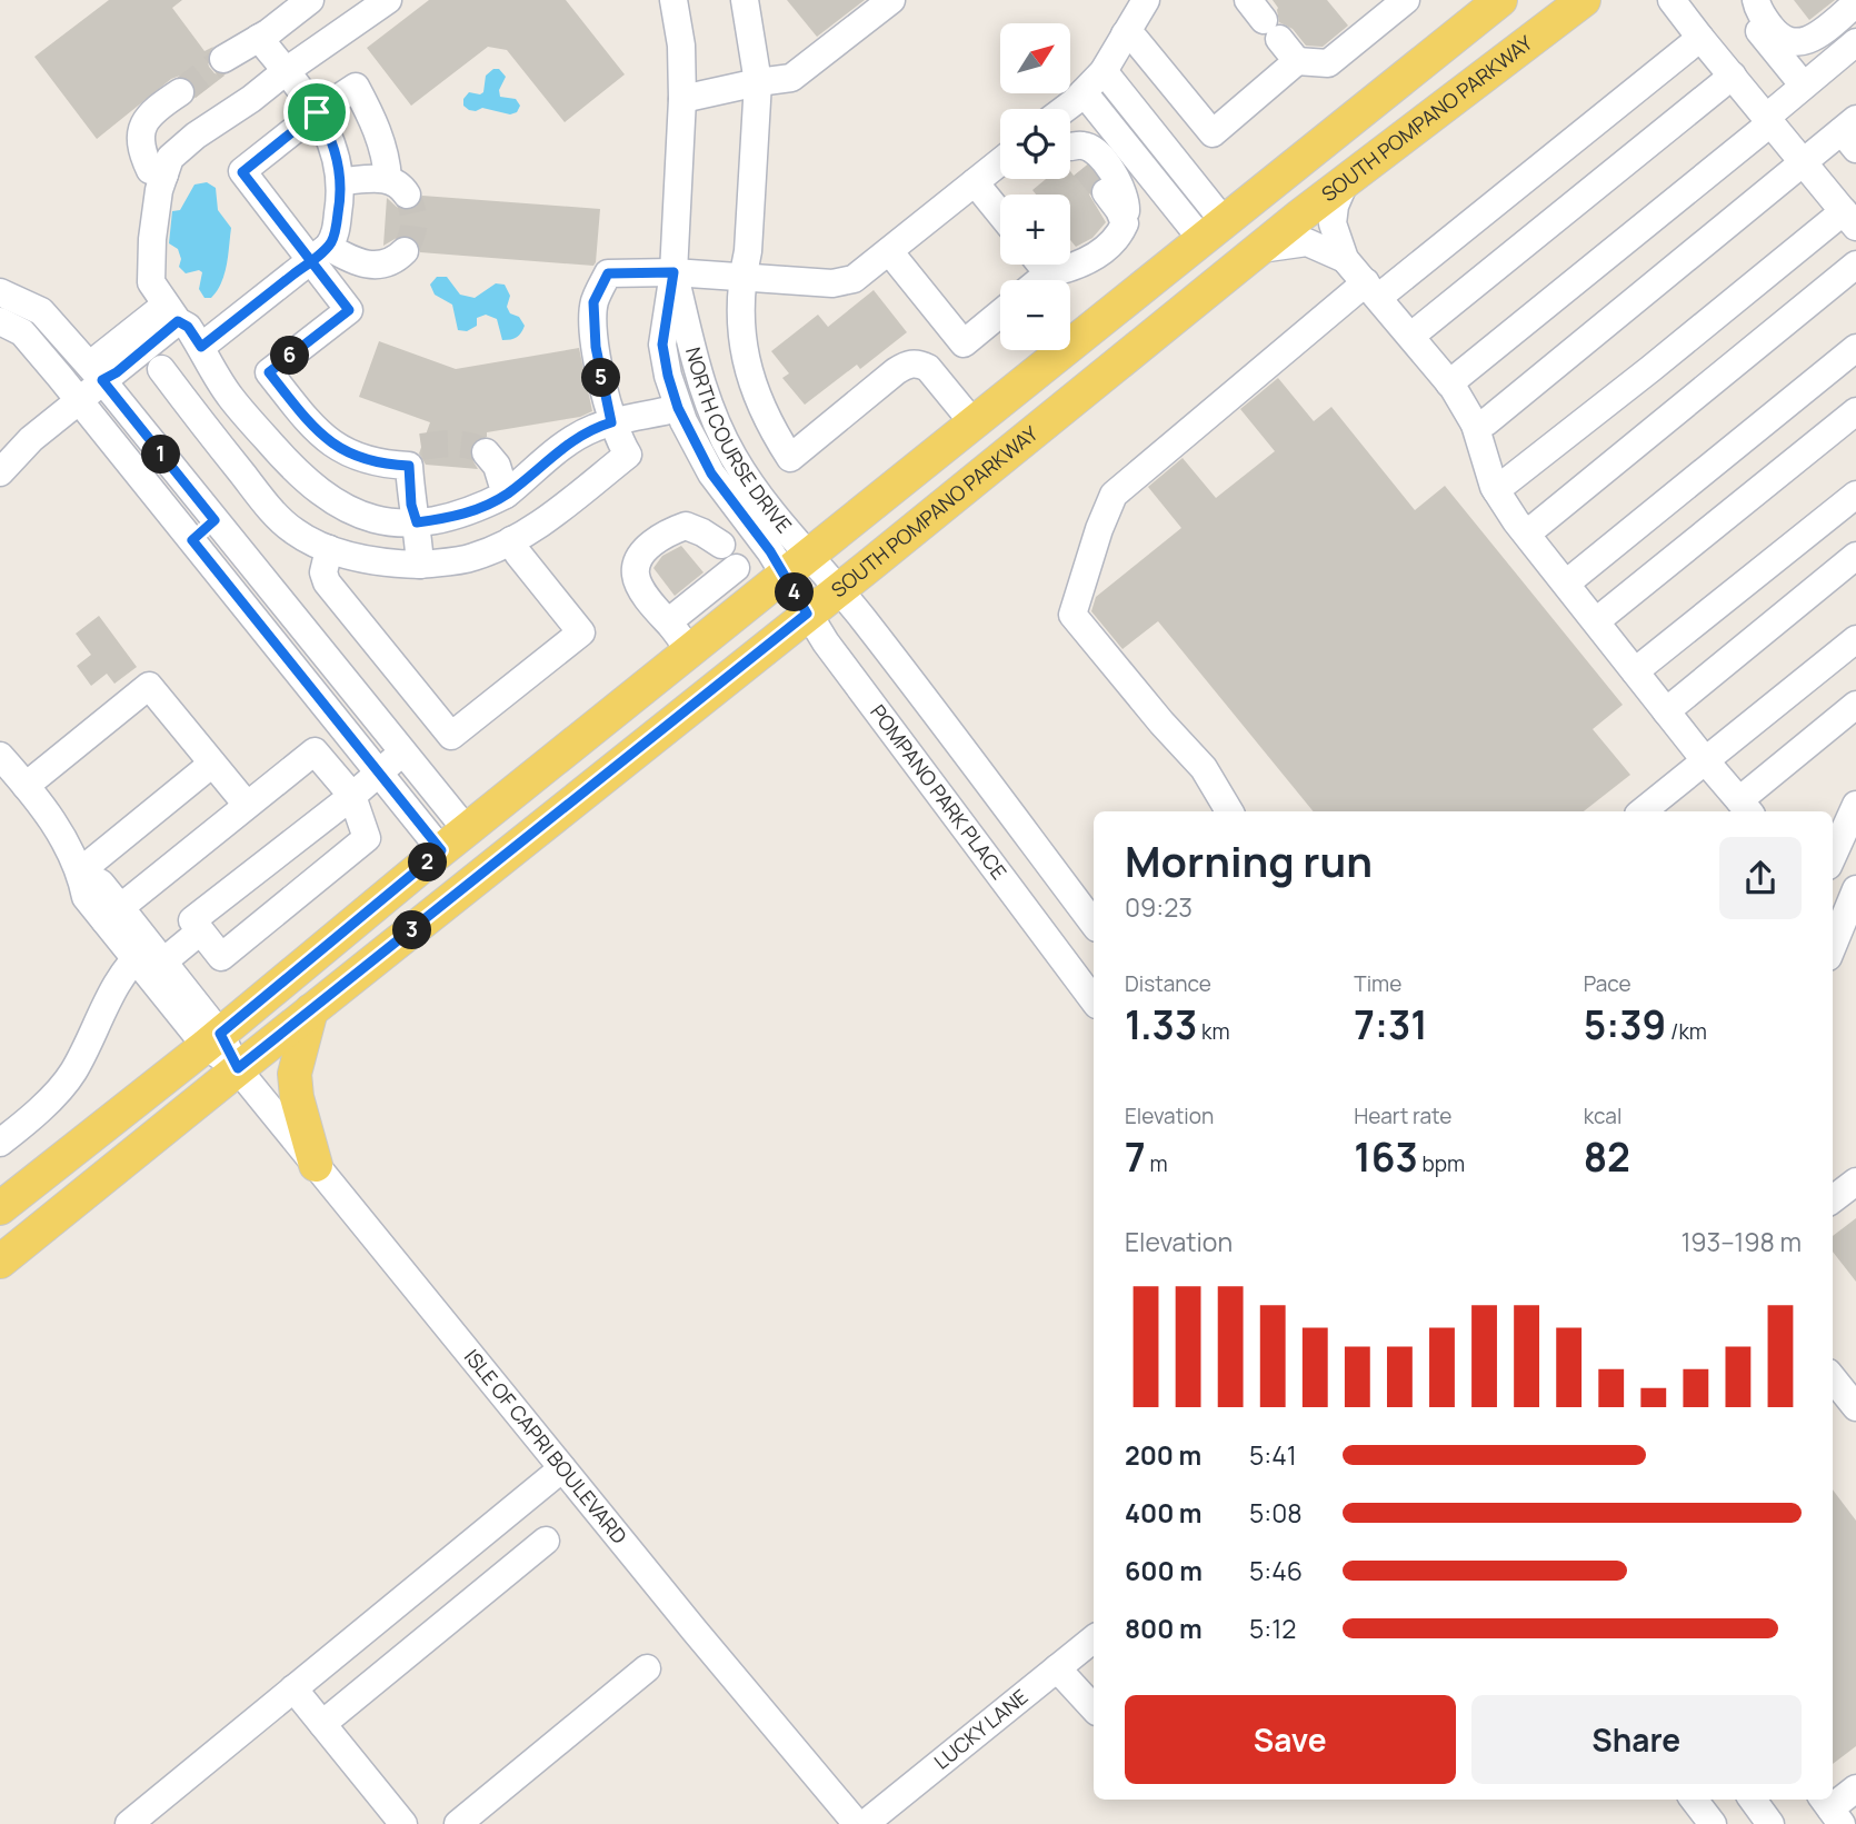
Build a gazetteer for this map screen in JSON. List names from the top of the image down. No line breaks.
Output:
{"streets":{"main road":["SOUTH POMPANO PARKWAY"],"street":["NORTH COURSE DRIVE","POMPANO PARK PLACE","ISLE OF CAPRI BOULEVARD","LUCKY LANE"]},"crossings":[["SOUTH POMPANO PARKWAY","NORTH COURSE DRIVE"],["SOUTH POMPANO PARKWAY","POMPANO PARK PLACE"],["SOUTH POMPANO PARKWAY","ISLE OF CAPRI BOULEVARD"],["NORTH COURSE DRIVE","POMPANO PARK PLACE"]],"north":"top right","page":{"map_buttons":["+","−"],"pins":["6","5","1","4","2","3"],"heading":["Morning run","09:23"],"stats":[["Distance","1.33 km"],["Time","7:31"],["Pace","5:39 /km"],["Elevation","7 m"],["Heart rate","163 bpm"],["kcal","82"]],"chart":["Elevation","193–198 m"],"list":[{"name":"200 m","note":"5:41"},{"name":"400 m","note":"5:08"},{"name":"600 m","note":"5:46"},{"name":"800 m","note":"5:12"}],"buttons":["Save","Share"]}}
